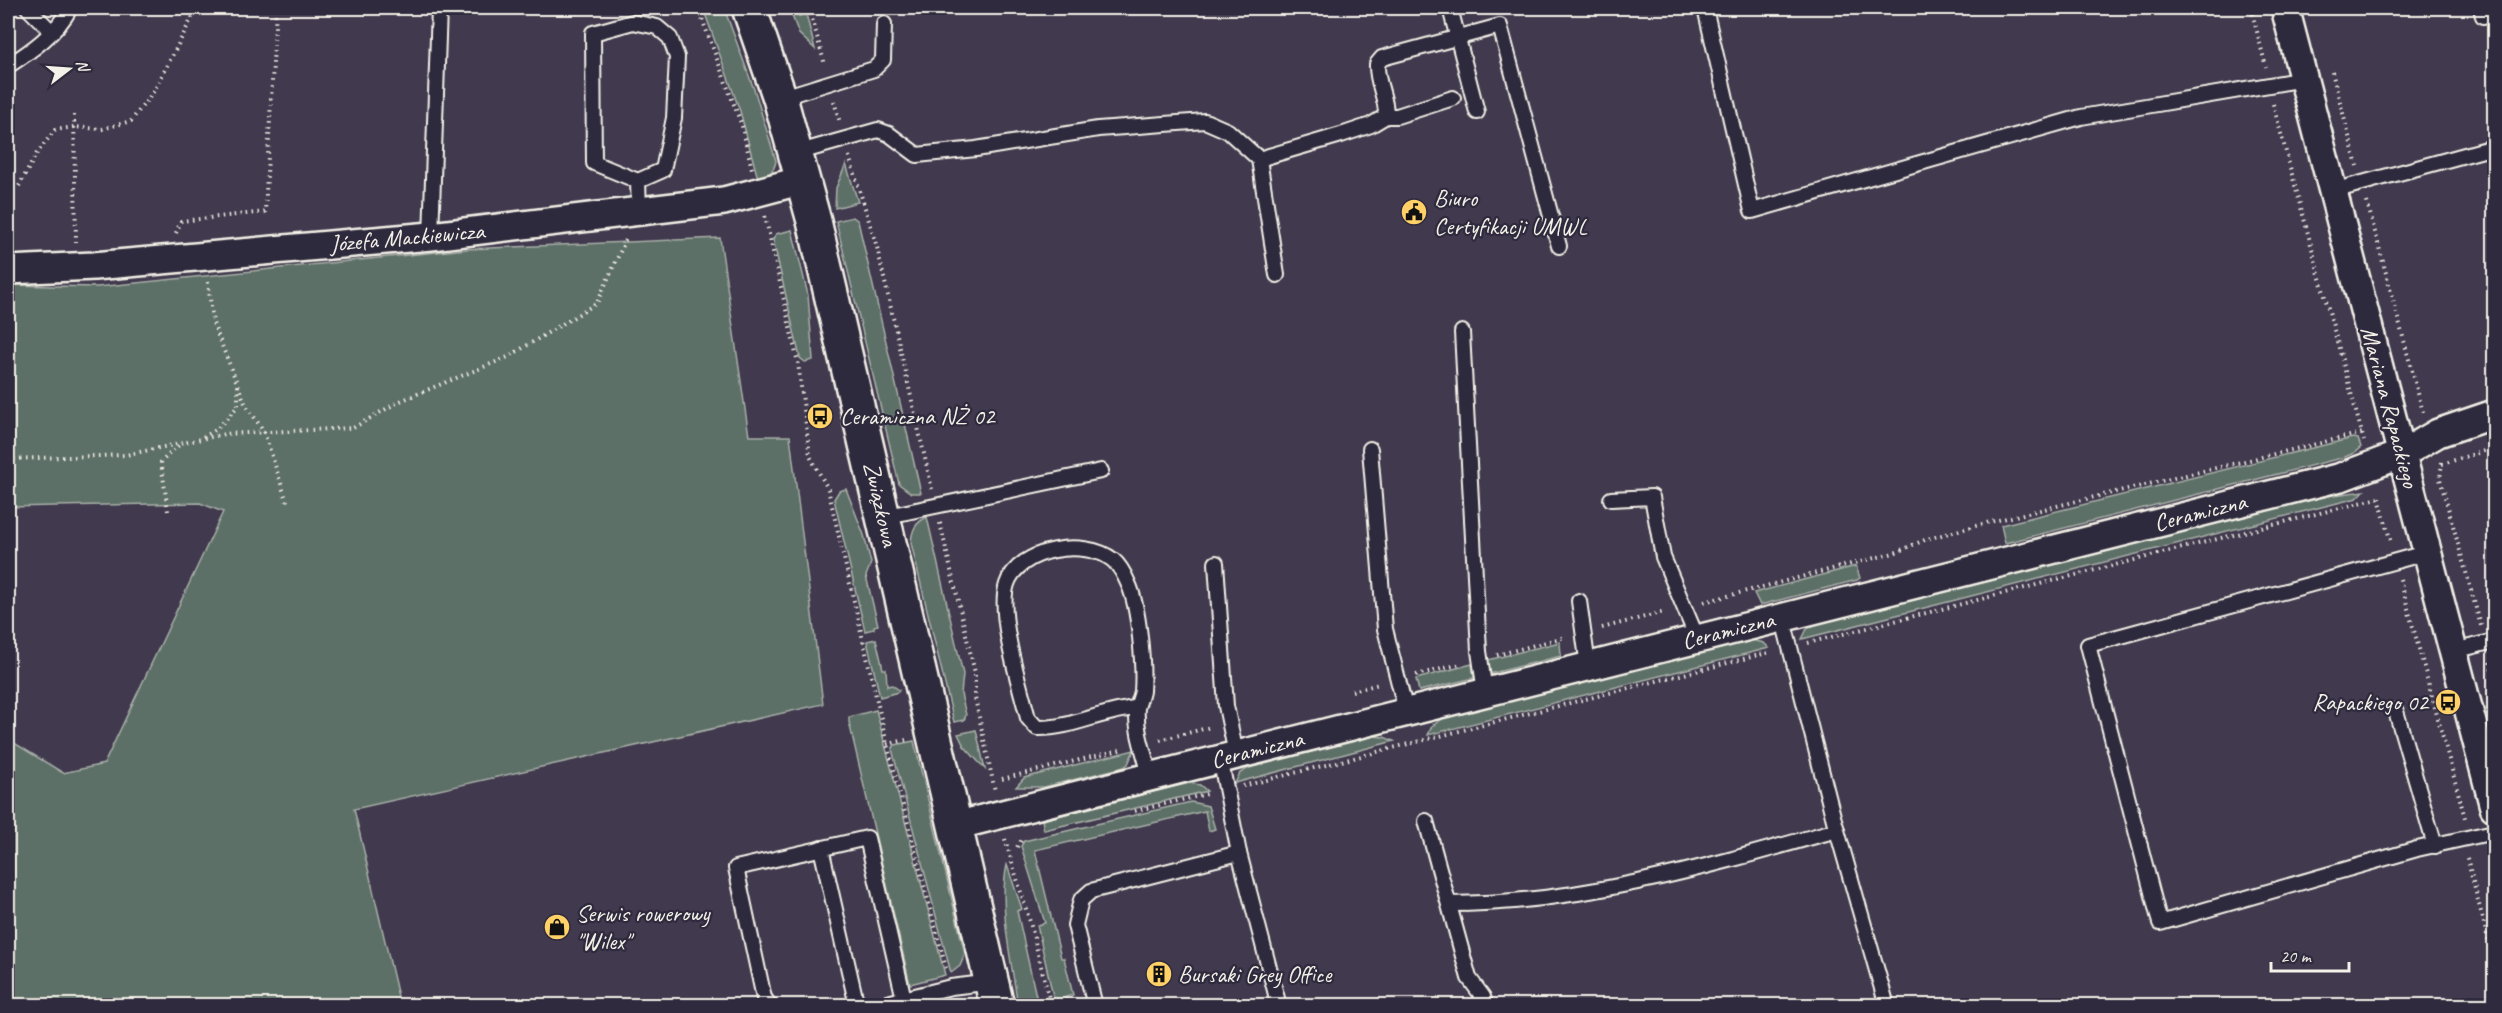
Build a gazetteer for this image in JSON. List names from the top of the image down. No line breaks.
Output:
{"streets":{"street":["Józefa Mackiewicza","Mariana Rapackiego","Związkowa","Ceramiczna"]},"crossings":[["Józefa Mackiewicza","Związkowa"],["Mariana Rapackiego","Ceramiczna"],["Związkowa","Ceramiczna"]],"places":{"public building":["Biuro Certyfikacji UMWL"],"bus stop":["Ceramiczna NŻ 02","Rapackiego 02"],"shop":["Serwis rowerowy \"Wilex\""],"building":["Bursaki Grey Office"]},"scale_bar":"20 m","north":"right"}
